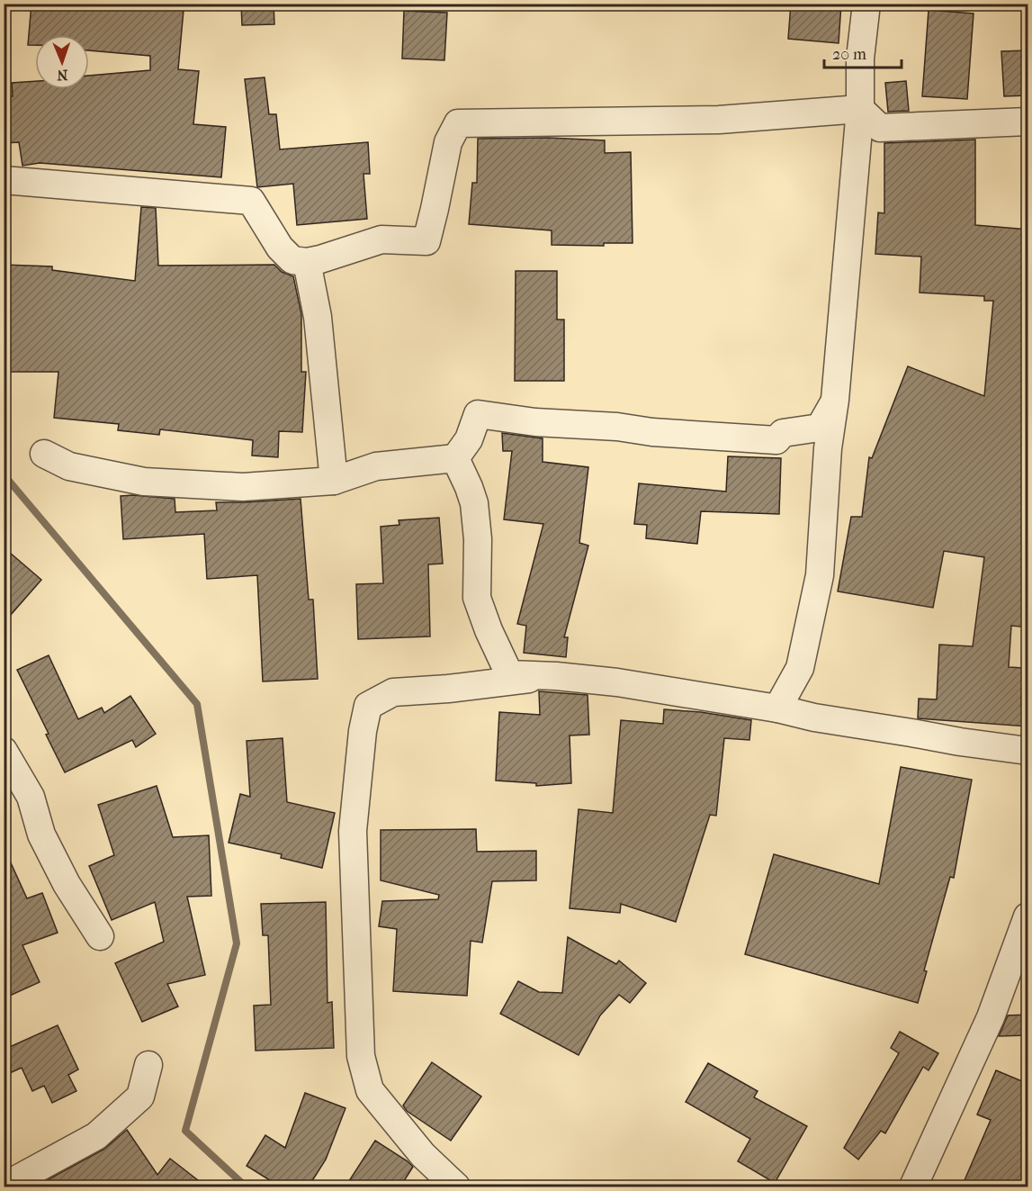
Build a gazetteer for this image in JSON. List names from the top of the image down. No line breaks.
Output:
{"scale_bar":"20 m","north":"bottom"}
